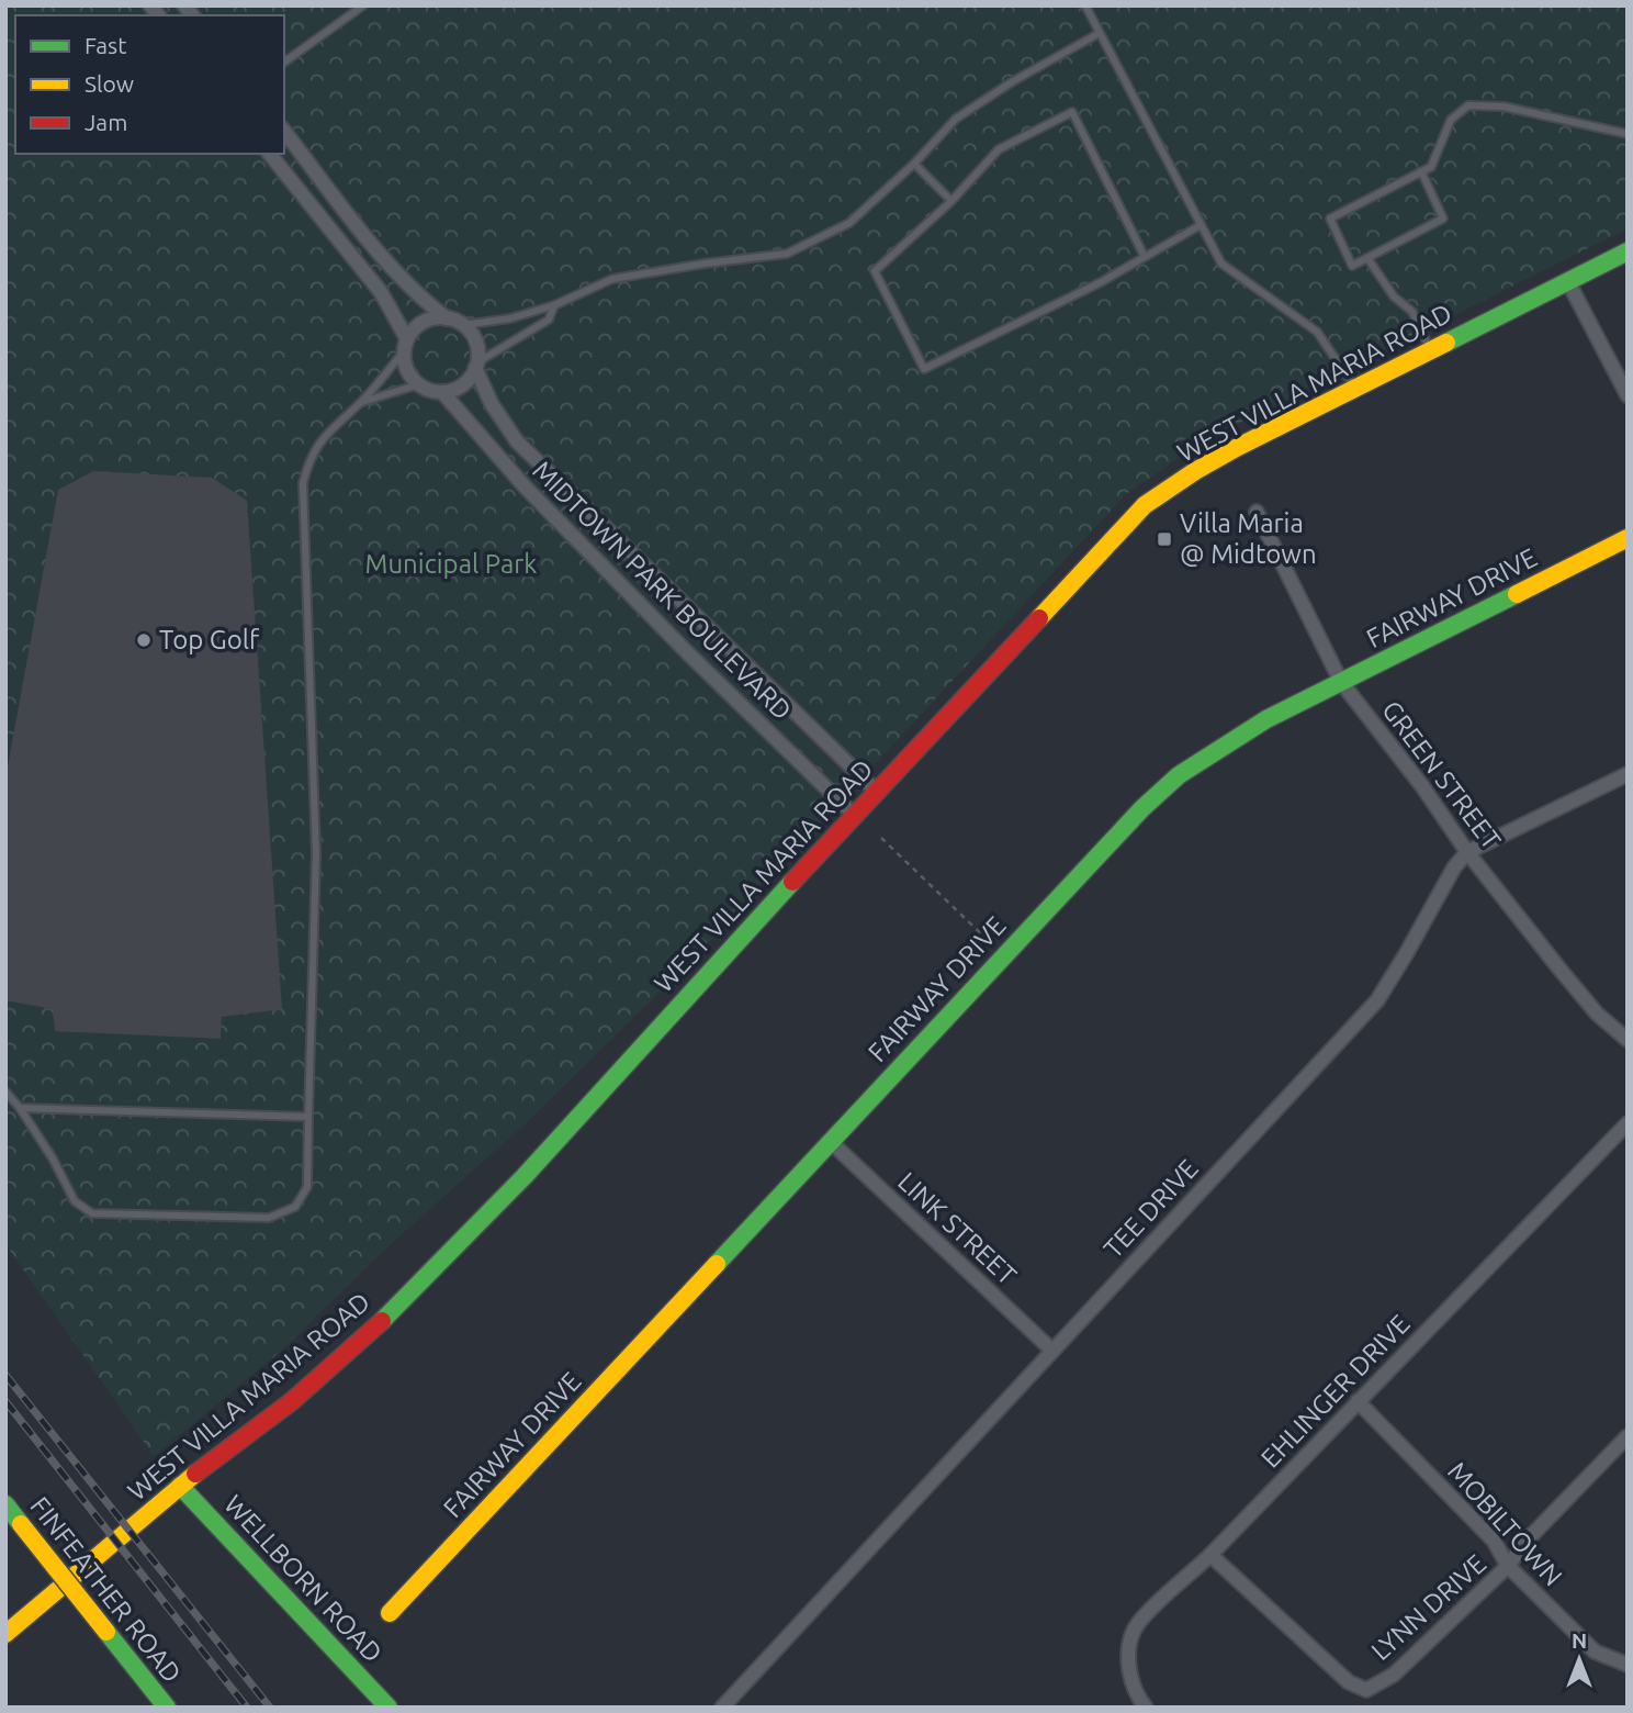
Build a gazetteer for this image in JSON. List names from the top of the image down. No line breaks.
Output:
{"streets":{"main road":["WEST VILLA MARIA ROAD","FAIRWAY DRIVE","WELLBORN ROAD","FINFEATHER ROAD"],"street":["MIDTOWN PARK BOULEVARD","GREEN STREET","TEE DRIVE","LINK STREET","EHLINGER DRIVE","MOBILTOWN","LYNN DRIVE"]},"crossings":[["WEST VILLA MARIA ROAD","MIDTOWN PARK BOULEVARD"],["WEST VILLA MARIA ROAD","WELLBORN ROAD"],["FAIRWAY DRIVE","GREEN STREET"],["FAIRWAY DRIVE","LINK STREET"],["GREEN STREET","TEE DRIVE"],["TEE DRIVE","LINK STREET"],["EHLINGER DRIVE","MOBILTOWN"],["EHLINGER DRIVE","LYNN DRIVE"],["MOBILTOWN","LYNN DRIVE"]],"parks":["Municipal Park"],"places":{"transit":["Villa Maria @ Midtown"],"other":["Top Golf"]},"legend":["Fast","Slow","Jam"],"north":"top"}
